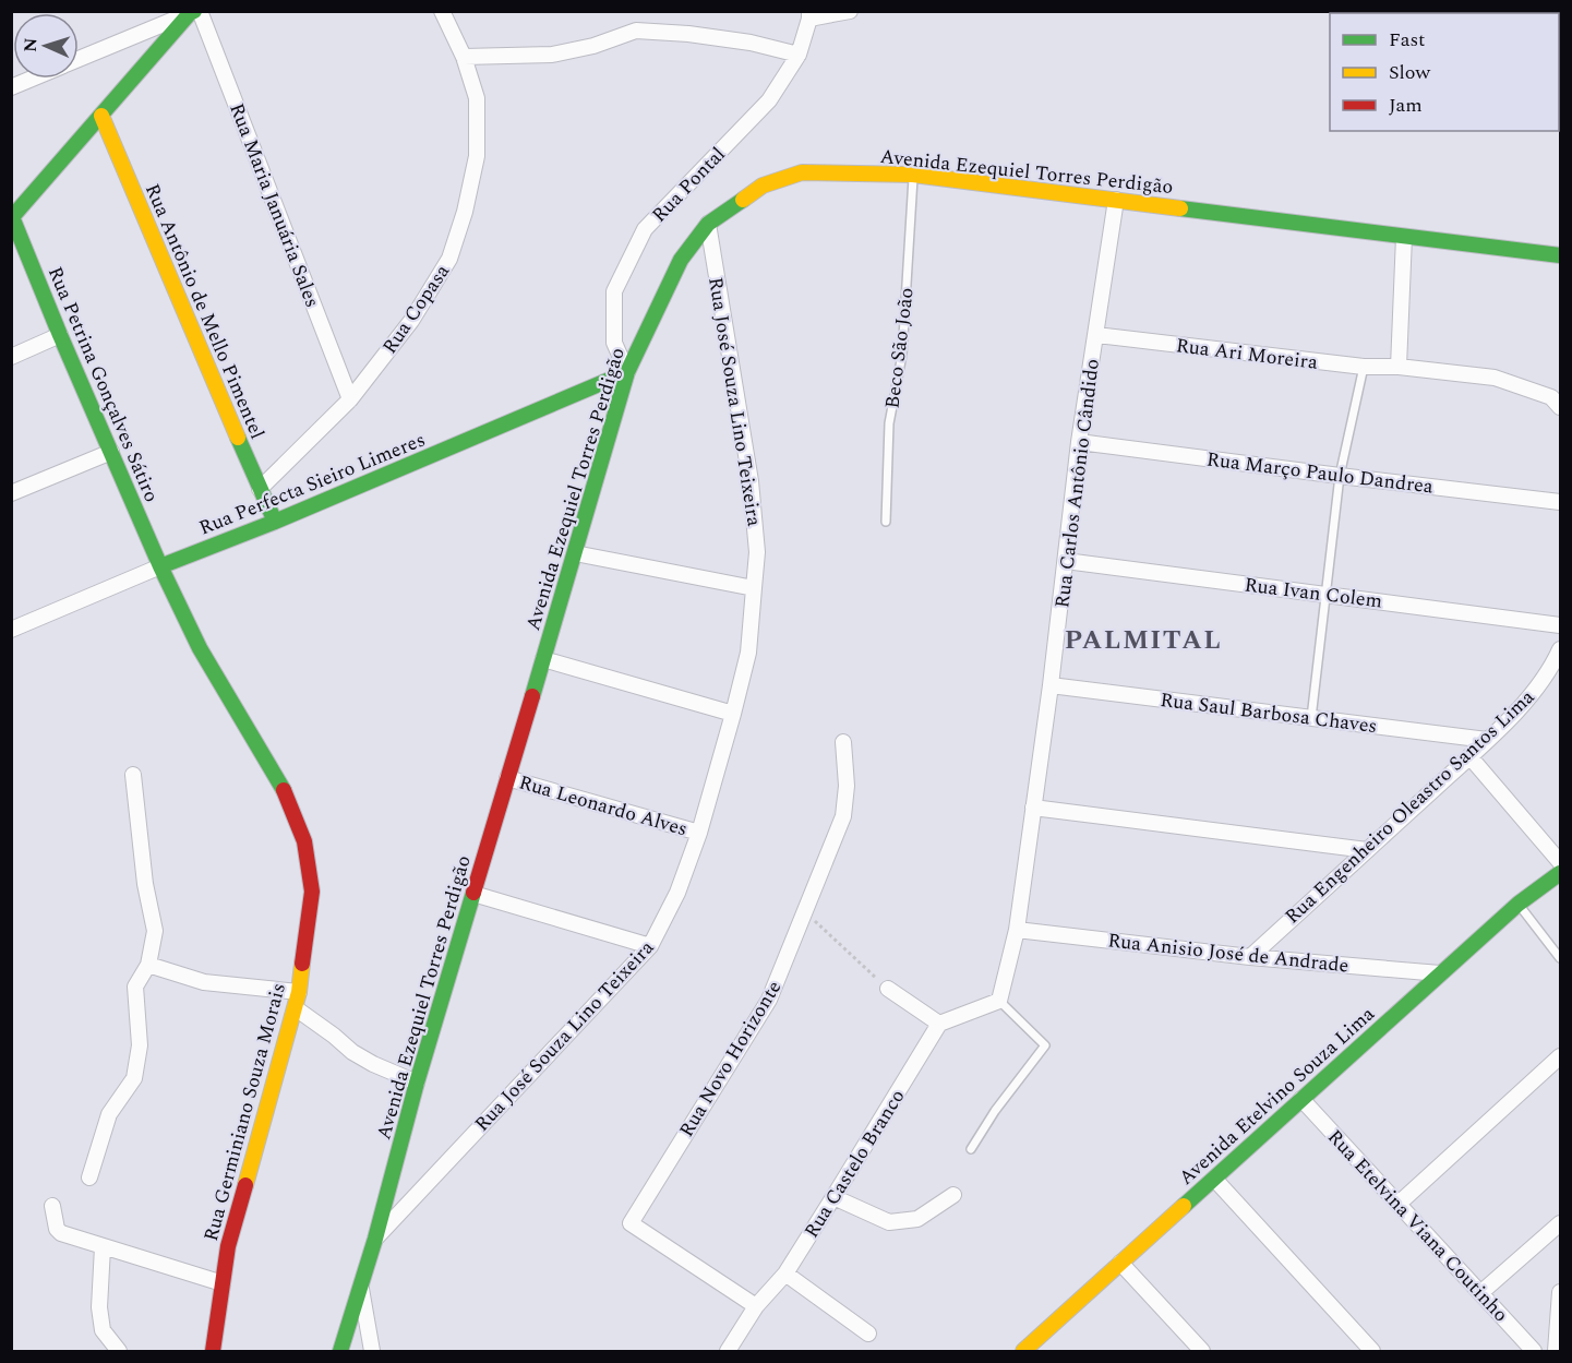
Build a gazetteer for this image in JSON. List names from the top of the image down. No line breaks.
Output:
{"streets":{"street":["Avenida Ezequiel Torres Perdigão","Rua Pontal","Rua Maria Januária Sales","Rua Copasa","Rua Antônio de Mello Pimentel","Rua Ari Moreira","Rua Petrina Gonçalves Sátiro","Rua José Souza Lino Teixeira","Rua Março Paulo Dandrea","Rua Perfecta Sieiro Limeres","Rua Carlos Antônio Cândido","Rua Ivan Colem","Rua Saul Barbosa Chaves","Rua Leonardo Alves","Rua Engenheiro Oleastro Santos Lima","Rua Anisio José de Andrade","Rua Novo Horizonte","Avenida Etelvino Souza Lima","Rua Germiniano Souza Morais","Rua Castelo Branco","Rua Etelvina Viana Coutinho"],"lane":["Beco São João"]},"crossings":[["Avenida Ezequiel Torres Perdigão","Rua Pontal"],["Avenida Ezequiel Torres Perdigão","Beco São João"],["Avenida Ezequiel Torres Perdigão","Rua José Souza Lino Teixeira"],["Avenida Ezequiel Torres Perdigão","Rua Perfecta Sieiro Limeres"],["Avenida Ezequiel Torres Perdigão","Rua Carlos Antônio Cândido"],["Avenida Ezequiel Torres Perdigão","Rua Leonardo Alves"],["Rua Pontal","Rua Perfecta Sieiro Limeres"],["Rua Maria Januária Sales","Rua Copasa"],["Rua Copasa","Rua Antônio de Mello Pimentel"],["Rua Antônio de Mello Pimentel","Rua Perfecta Sieiro Limeres"],["Rua Ari Moreira","Rua Carlos Antônio Cândido"],["Rua Petrina Gonçalves Sátiro","Rua Perfecta Sieiro Limeres"],["Rua Petrina Gonçalves Sátiro","Rua Germiniano Souza Morais"],["Rua José Souza Lino Teixeira","Rua Leonardo Alves"],["Rua Março Paulo Dandrea","Rua Carlos Antônio Cândido"],["Rua Perfecta Sieiro Limeres","Rua Germiniano Souza Morais"],["Rua Carlos Antônio Cândido","Rua Ivan Colem"],["Rua Carlos Antônio Cândido","Rua Saul Barbosa Chaves"],["Rua Carlos Antônio Cândido","Rua Anisio José de Andrade"],["Rua Saul Barbosa Chaves","Rua Engenheiro Oleastro Santos Lima"],["Rua Engenheiro Oleastro Santos Lima","Rua Anisio José de Andrade"],["Rua Anisio José de Andrade","Avenida Etelvino Souza Lima"],["Rua Novo Horizonte","Rua Castelo Branco"],["Avenida Etelvino Souza Lima","Rua Etelvina Viana Coutinho"]],"districts":["PALMITAL"],"legend":["Fast","Slow","Jam"],"north":"left"}
